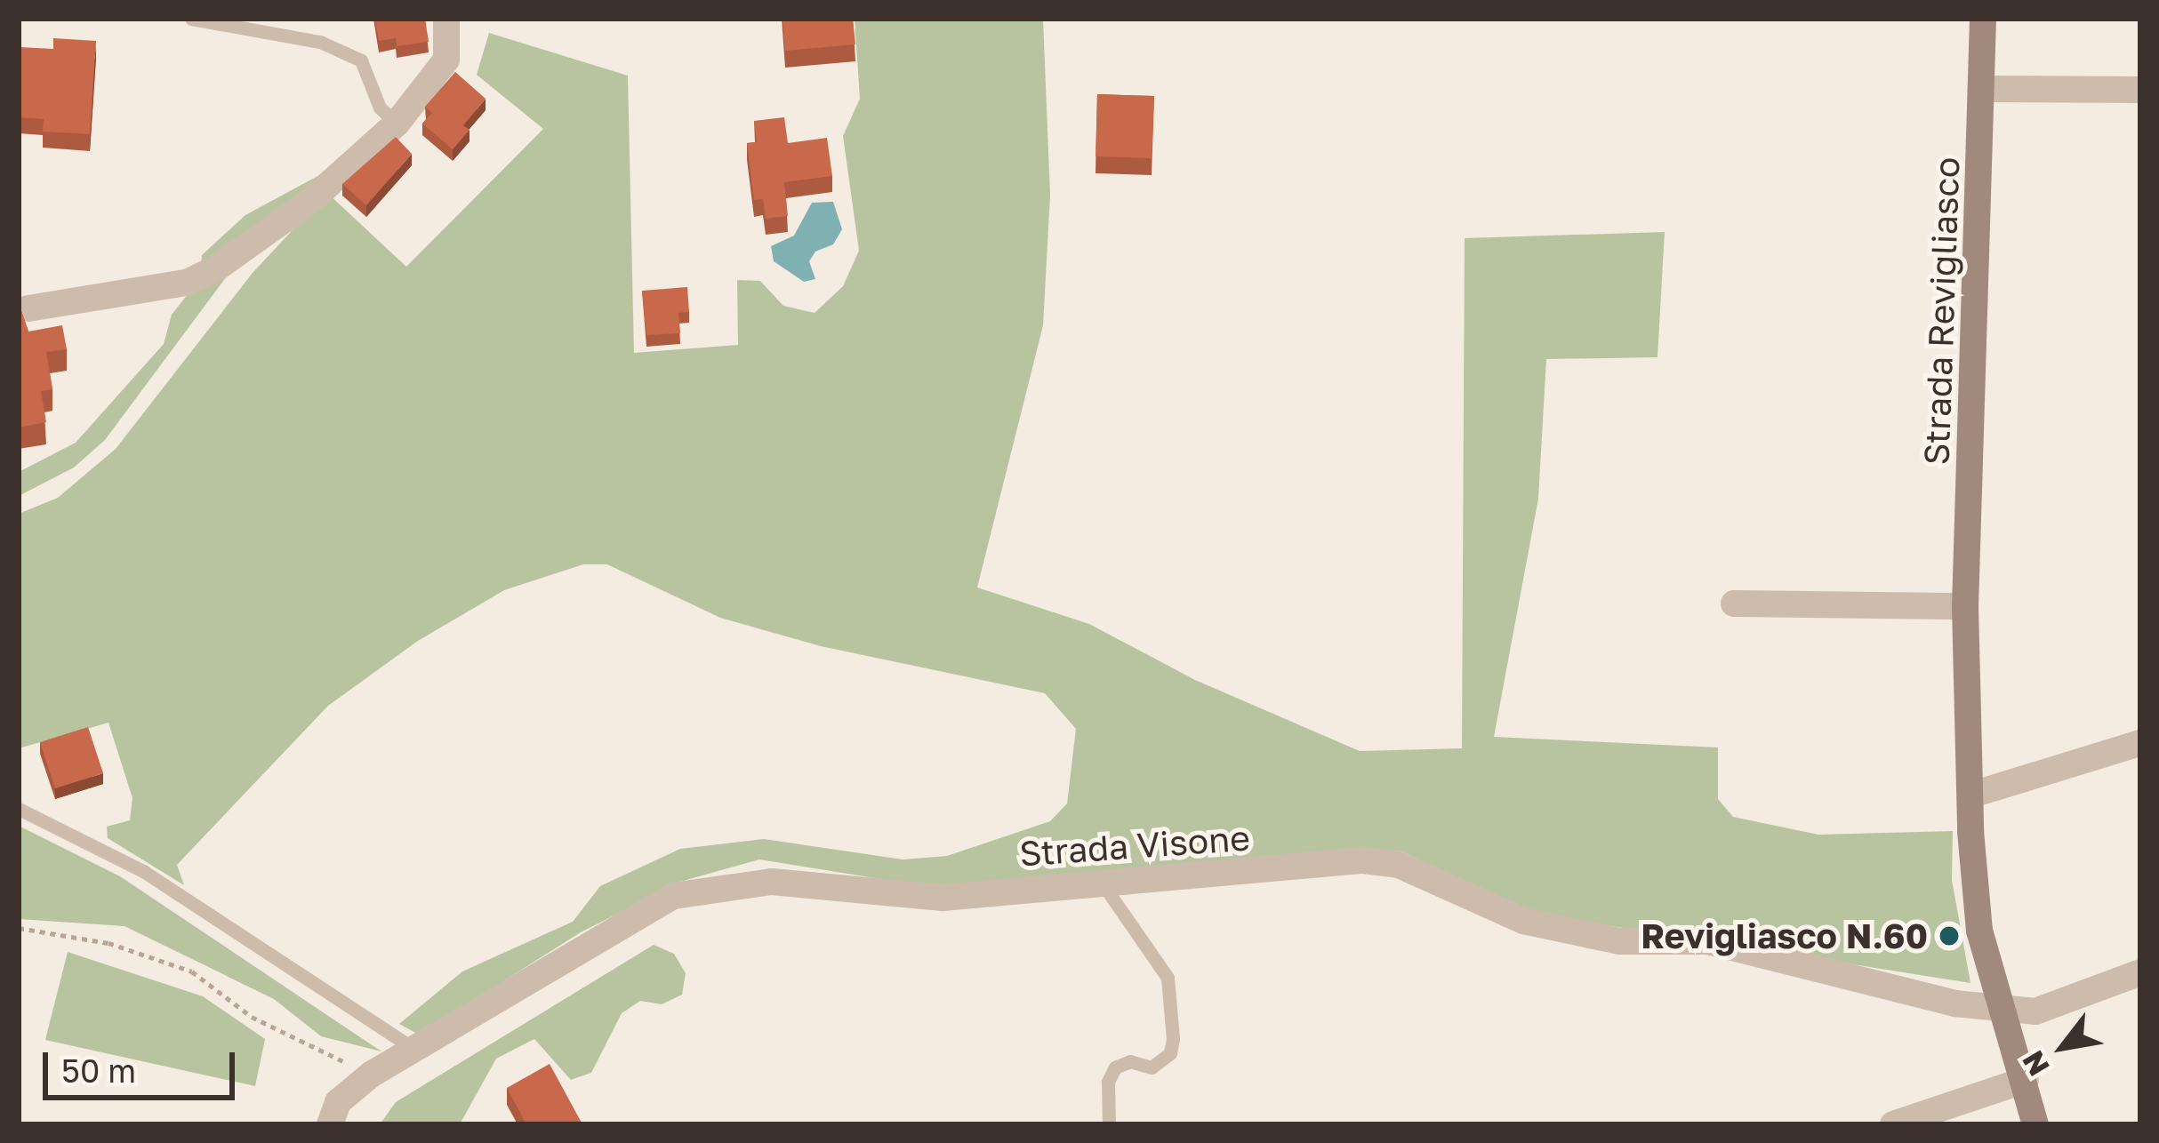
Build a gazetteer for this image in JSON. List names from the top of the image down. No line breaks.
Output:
{"streets":{"street":["Strada Revigliasco","Strada Visone"]},"crossings":[["Strada Revigliasco","Strada Visone"]],"places":["Revigliasco N.60"],"scale_bar":"50 m","north":"bottom left"}
